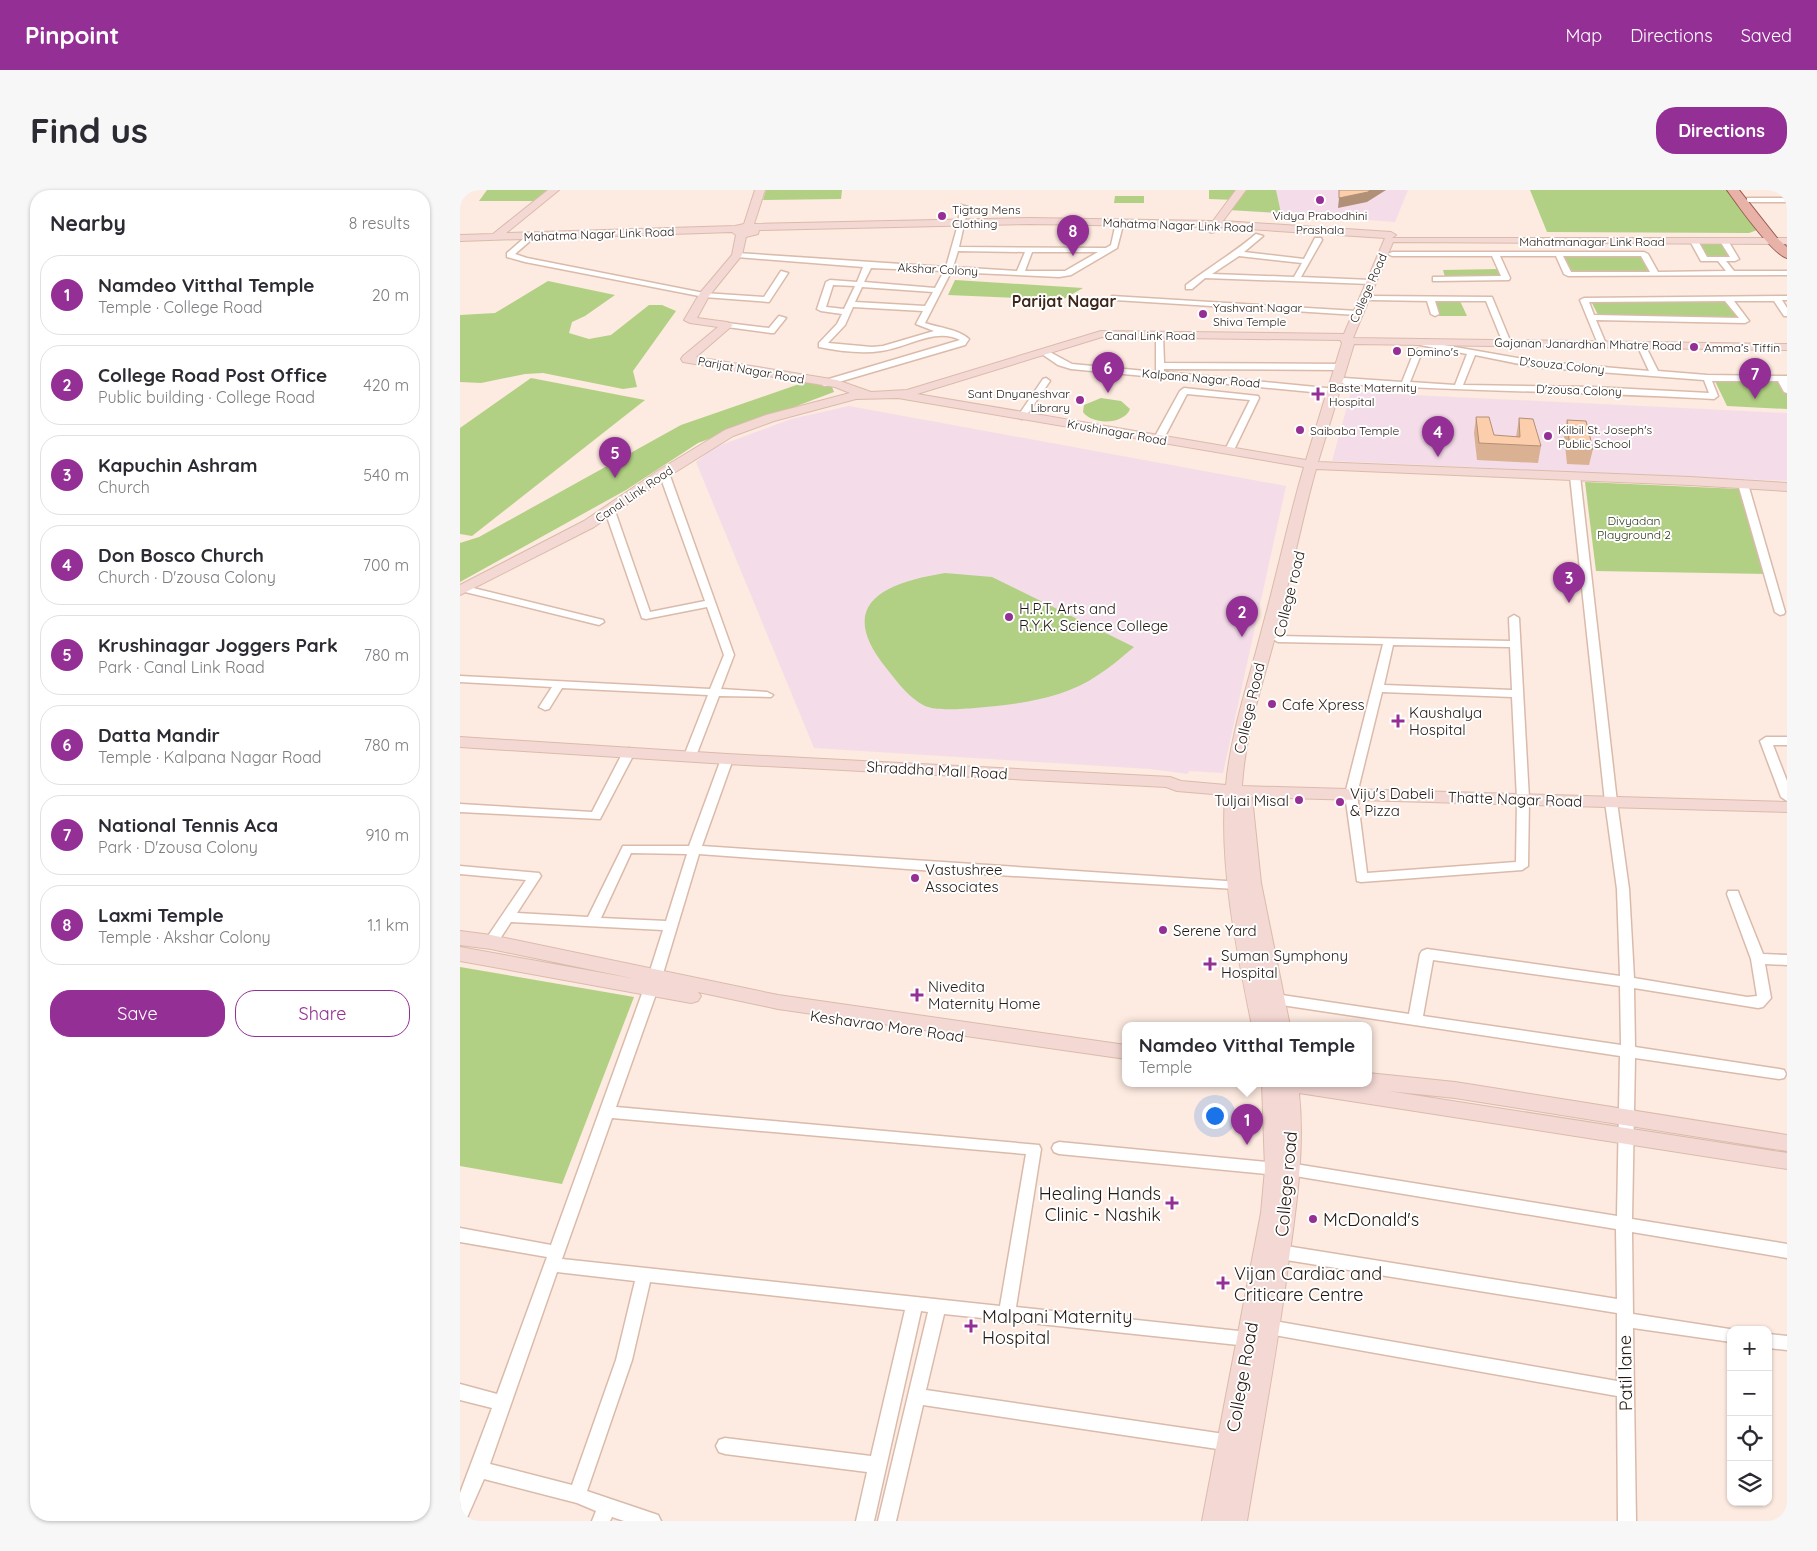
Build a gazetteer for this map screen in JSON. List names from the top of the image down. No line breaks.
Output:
{"streets":{"street":["Mahatma Nagar Link Road","Mahatmanagar Link Road","Akshar Colony","College Road","Canal Link Road","Gajanan Janardhan Mhatre Road","D'souza Colony","Parijat Nagar Road","Kalpana Nagar Road","D'zousa Colony","Krushinagar Road","College road","Shraddha Mall Road","Thatte Nagar Road","Keshavrao More Road","Patil lane"]},"crossings":[["Mahatma Nagar Link Road","Mahatmanagar Link Road"],["Mahatma Nagar Link Road","College Road"],["Mahatma Nagar Link Road","College road"],["Mahatmanagar Link Road","College Road"],["Mahatmanagar Link Road","College road"],["College Road","Canal Link Road"],["College Road","Gajanan Janardhan Mhatre Road"],["College Road","Kalpana Nagar Road"],["College Road","D'zousa Colony"],["College Road","Krushinagar Road"],["College Road","College road"],["College Road","Shraddha Mall Road"],["College Road","Thatte Nagar Road"],["Canal Link Road","Gajanan Janardhan Mhatre Road"],["Canal Link Road","Kalpana Nagar Road"],["Canal Link Road","Krushinagar Road"],["Canal Link Road","College road"],["Gajanan Janardhan Mhatre Road","D'souza Colony"],["Gajanan Janardhan Mhatre Road","College road"],["D'souza Colony","D'zousa Colony"],["Kalpana Nagar Road","D'zousa Colony"],["Kalpana Nagar Road","College road"],["D'zousa Colony","College road"],["Krushinagar Road","College road"],["Krushinagar Road","Patil lane"],["College road","Shraddha Mall Road"],["College road","Thatte Nagar Road"],["Shraddha Mall Road","Thatte Nagar Road"],["Thatte Nagar Road","Patil lane"]],"districts":["Parijat Nagar"],"parks":["Divyadan Playground 2"],"places":{"other":["Vidya Prabodhini Prashala","Tigtag Mens Clothing","Yashvant Nagar Shiva Temple","Amma’s Tiffin","Domino's","Sant Dnyaneshvar Library","Saibaba Temple","Kilbil St. Joseph's Public School","H.P.T. Arts and R.Y.K. Science College","Cafe Xpress","Tuljai Misal","Viju's Dabeli & Pizza","Vastushree Associates","Serene Yard","McDonald's"],"health":["Baste Maternity Hospital","Kaushalya Hospital","Suman Symphony Hospital","Nivedita Maternity Home","Healing Hands Clinic - Nashik","Vijan Cardiac and Criticare Centre","Malpani Maternity Hospital"]},"page":{"header":"Pinpoint","nav":["Map","Directions","Saved"],"buttons":["Directions",["Save","Share"]],"title":"Find us","heading":["Nearby","8 results"],"pins":["8","6","7","4","5","3","2","1"],"list":[{"mark":"1","name":"Namdeo Vitthal Temple","note":"Temple · College Road","value":"20 m"},{"mark":"2","name":"College Road Post Office","note":"Public building · College Road","value":"420 m"},{"mark":"3","name":"Kapuchin Ashram","note":"Church","value":"540 m"},{"mark":"4","name":"Don Bosco Church","note":"Church · D'zousa Colony","value":"700 m"},{"mark":"5","name":"Krushinagar Joggers Park","note":"Park · Canal Link Road","value":"780 m"},{"mark":"6","name":"Datta Mandir","note":"Temple · Kalpana Nagar Road","value":"780 m"},{"mark":"7","name":"National Tennis Aca","note":"Park · D'zousa Colony","value":"910 m"},{"mark":"8","name":"Laxmi Temple","note":"Temple · Akshar Colony","value":"1.1 km"}],"popup":["Namdeo Vitthal Temple","Temple"],"map_buttons":["+","−"]}}
